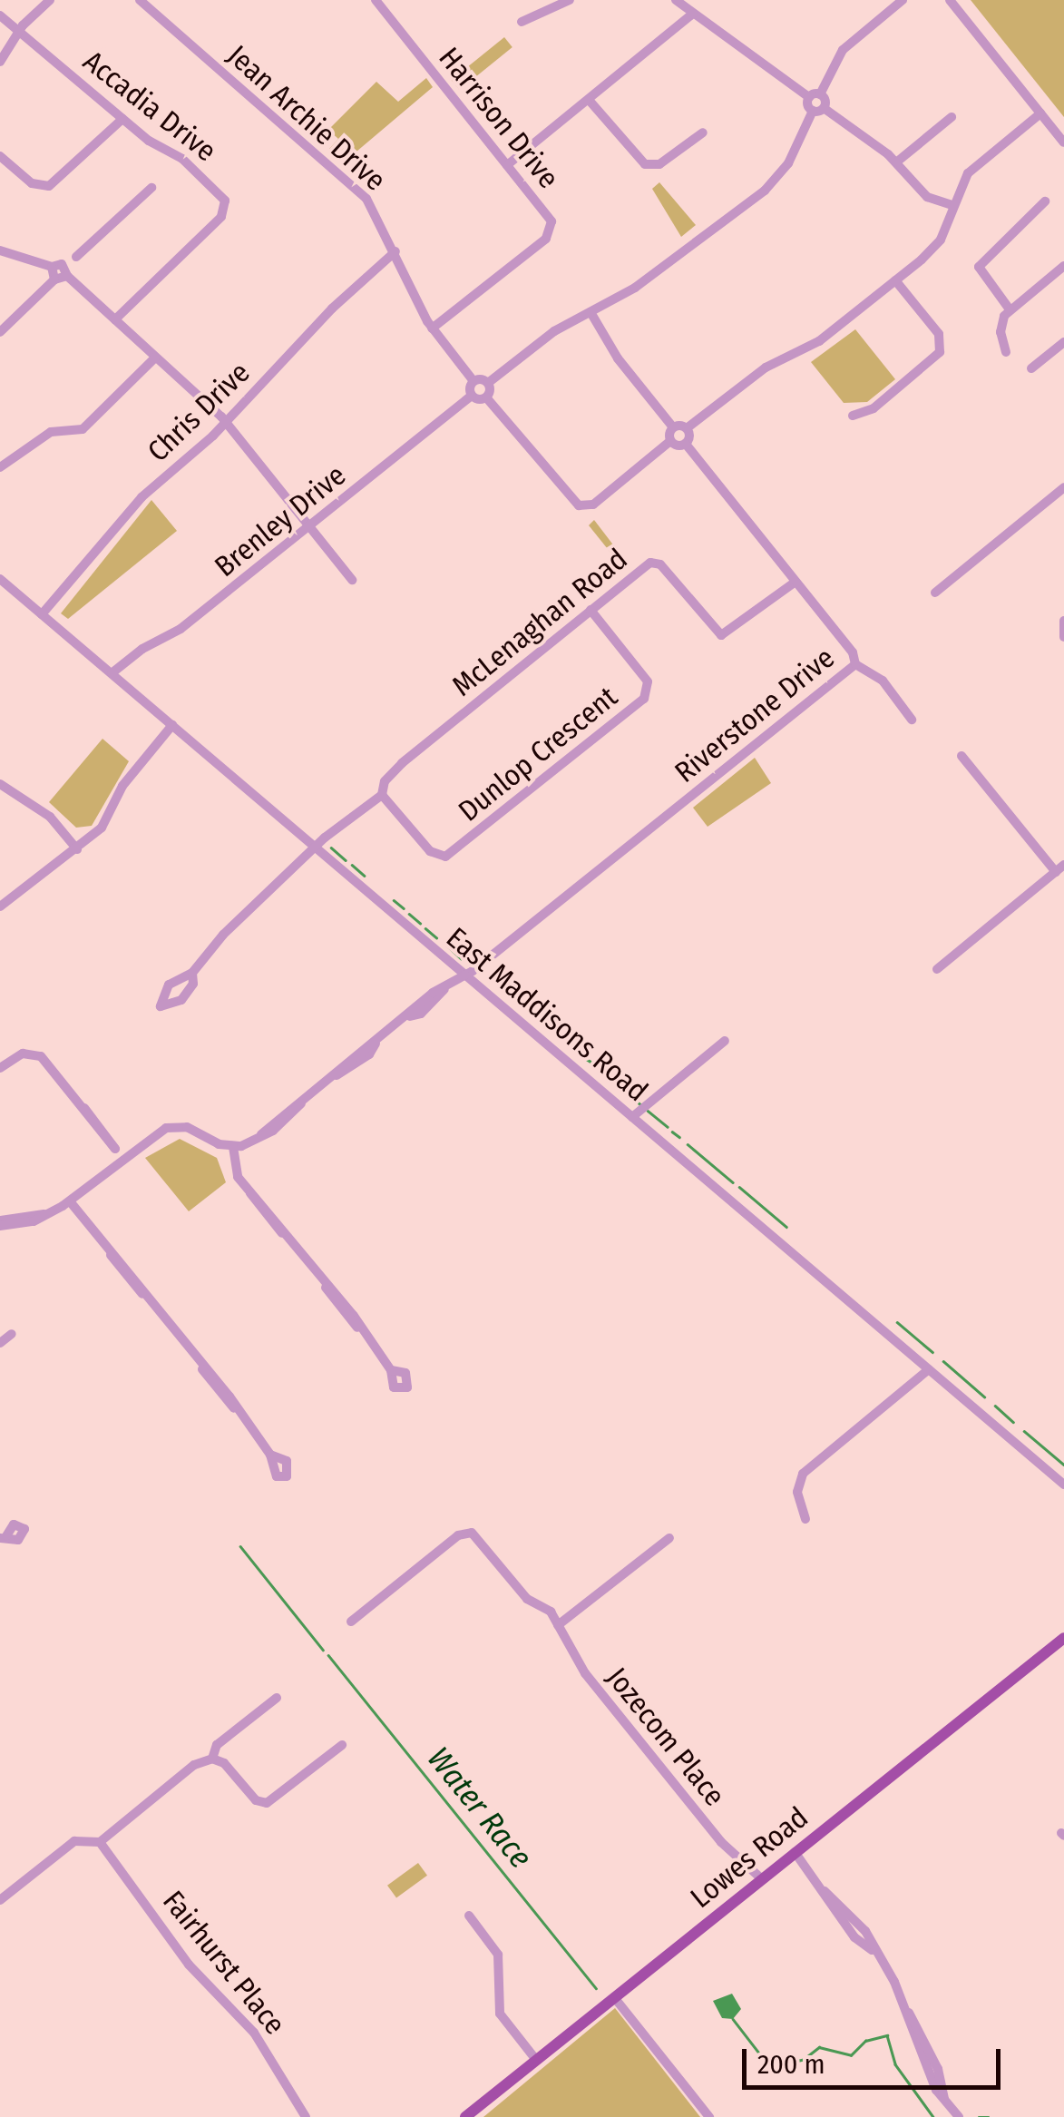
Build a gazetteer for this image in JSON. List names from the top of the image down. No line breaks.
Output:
{"streets":{"main road":["Lowes Road"],"street":["Accadia Drive","Jean Archie Drive","Harrison Drive","Chris Drive","Brenley Drive","McLenaghan Road","Riverstone Drive","Dunlop Crescent","East Maddisons Road","Jozecom Place","Fairhurst Place"]},"crossings":[["Jean Archie Drive","Harrison Drive"],["Jean Archie Drive","Chris Drive"],["Chris Drive","East Maddisons Road"],["Brenley Drive","East Maddisons Road"],["McLenaghan Road","Riverstone Drive"],["McLenaghan Road","Dunlop Crescent"],["McLenaghan Road","East Maddisons Road"],["Riverstone Drive","East Maddisons Road"],["Jozecom Place","Lowes Road"]],"water":["Water Race"],"scale_bar":"200 m"}
